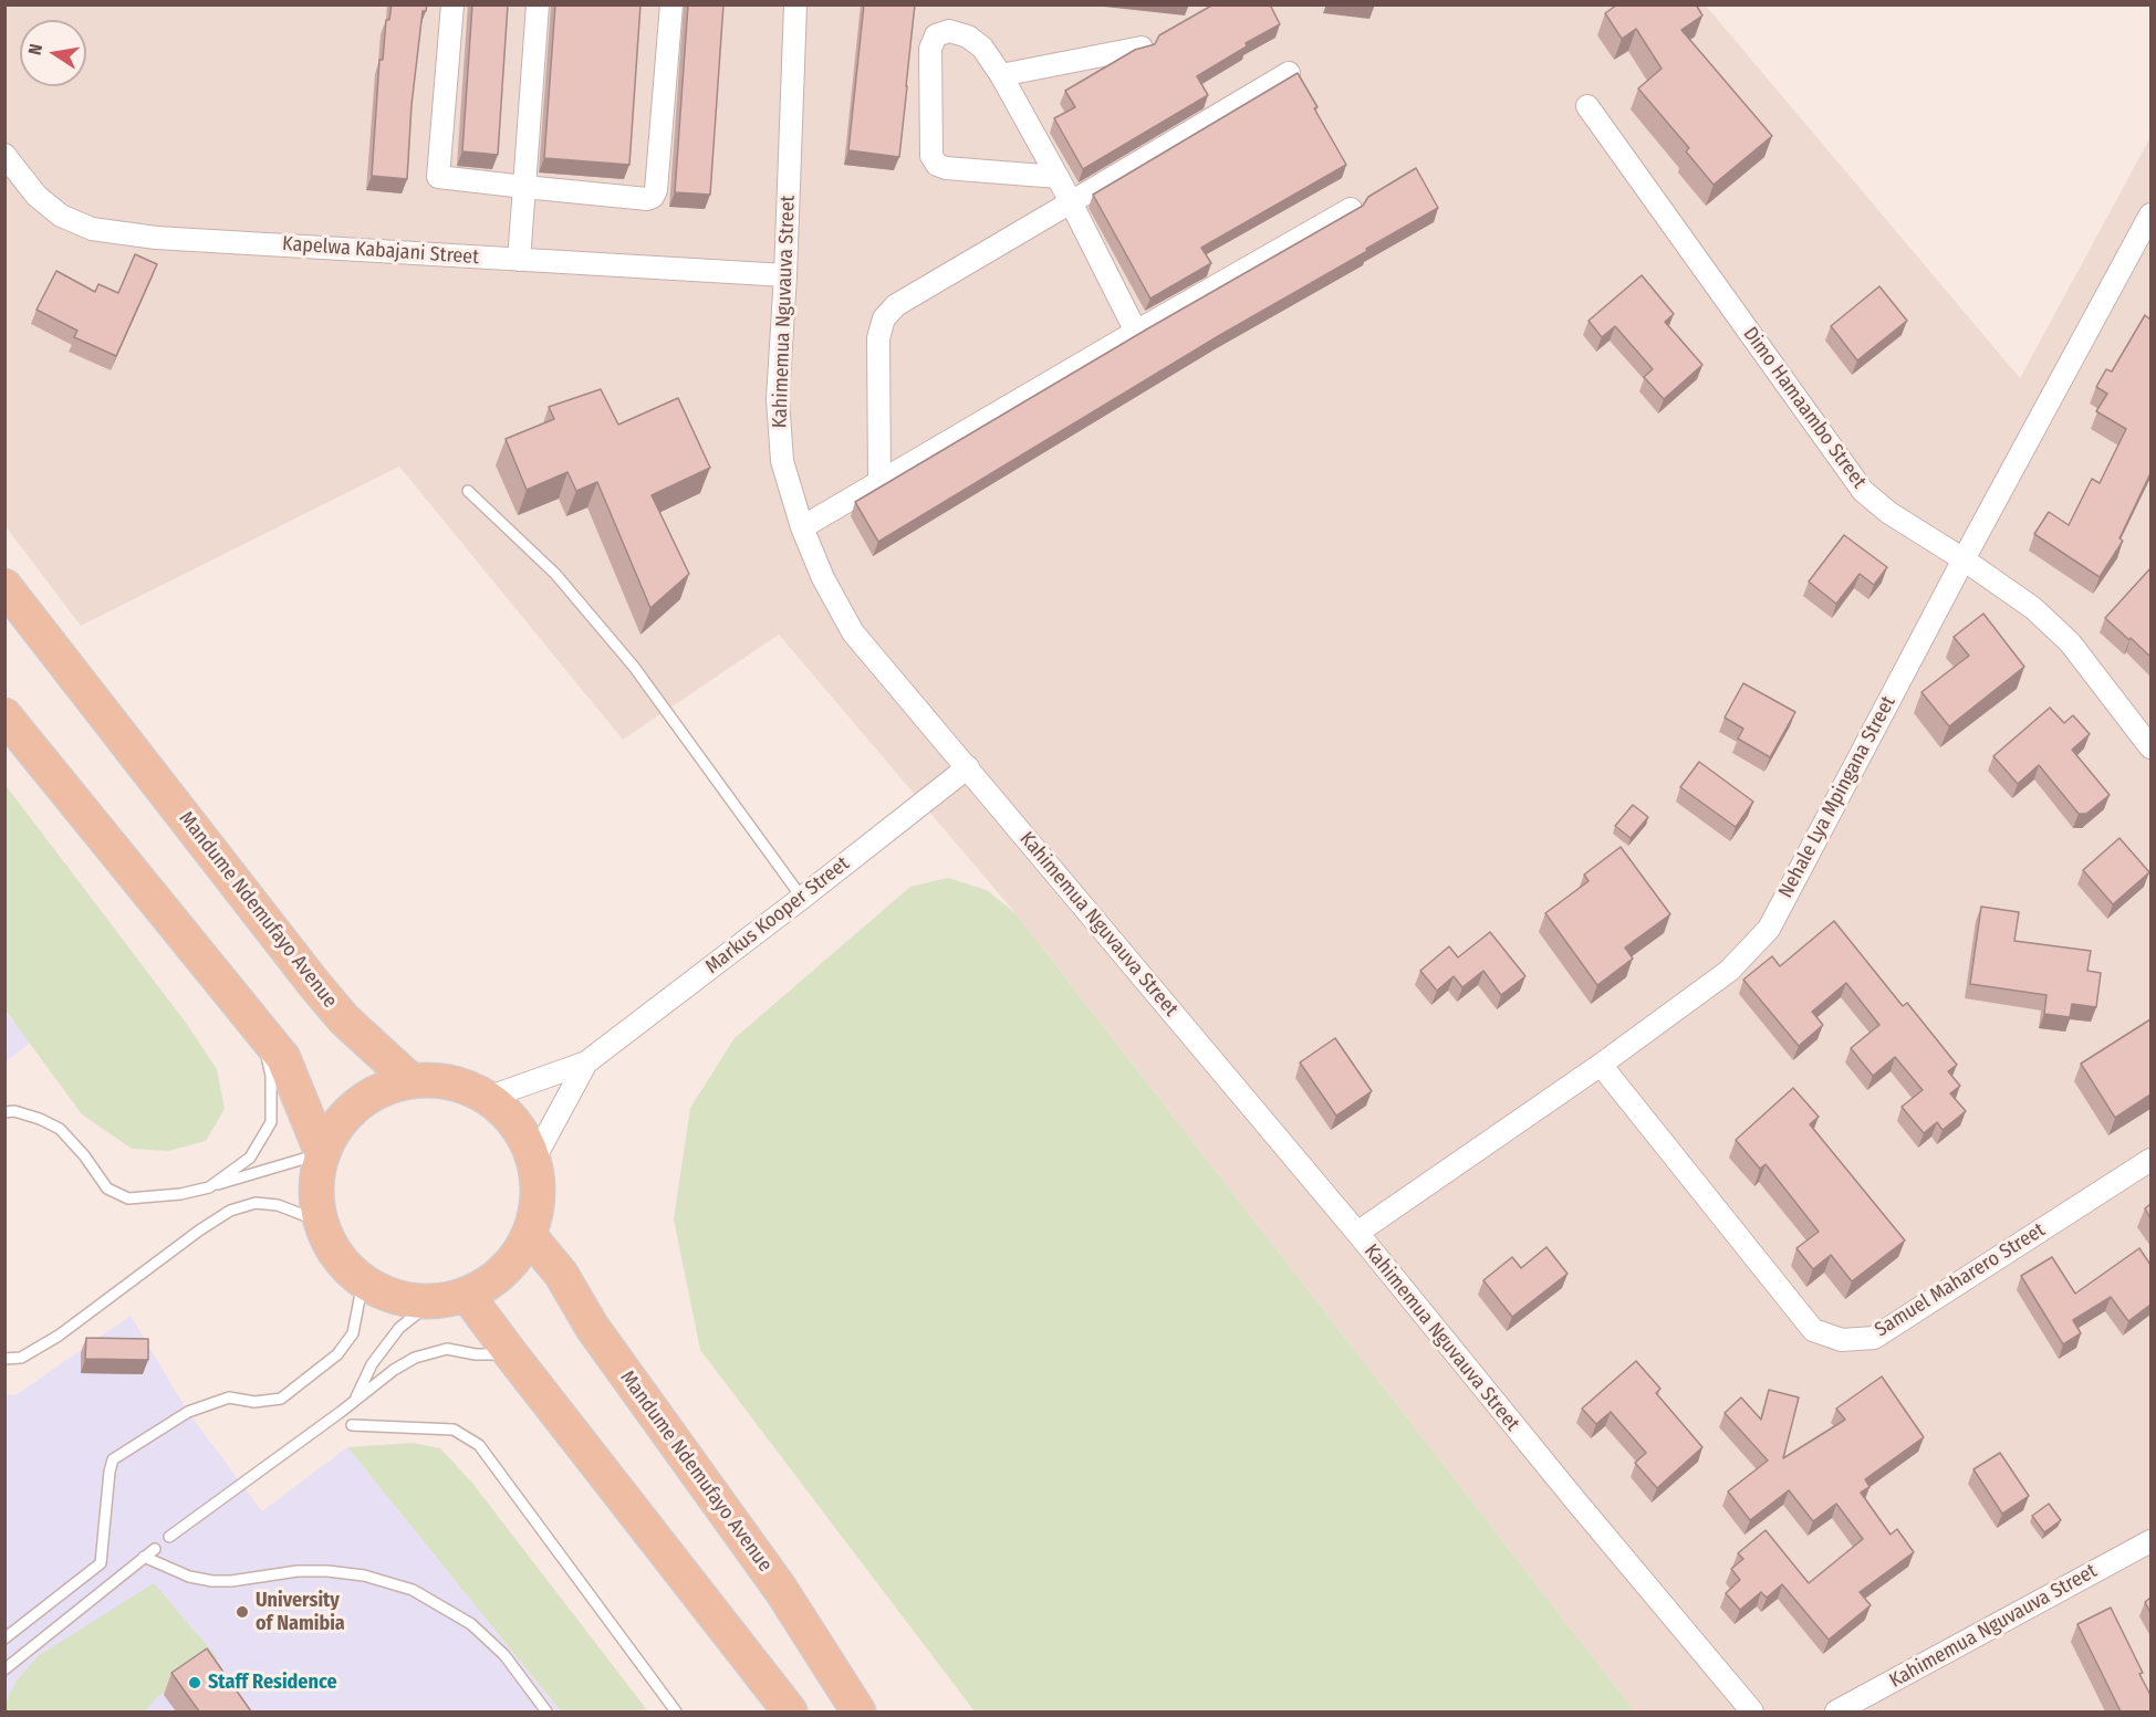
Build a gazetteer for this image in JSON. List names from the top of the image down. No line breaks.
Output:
{"streets":{"main road":["Mandume Ndemufayo Avenue"],"street":["Kapelwa Kabajani Street","Kahimemua Nguvauva Street","Dimo Hamaambo Street","Nehale Lya Mpingana Street","Markus Kooper Street","Samuel Maharero Street"]},"crossings":[["Kapelwa Kabajani Street","Kahimemua Nguvauva Street"],["Kahimemua Nguvauva Street","Nehale Lya Mpingana Street"],["Kahimemua Nguvauva Street","Markus Kooper Street"],["Dimo Hamaambo Street","Nehale Lya Mpingana Street"],["Nehale Lya Mpingana Street","Samuel Maharero Street"]],"places":["University of Namibia","Staff Residence"],"north":"left"}
